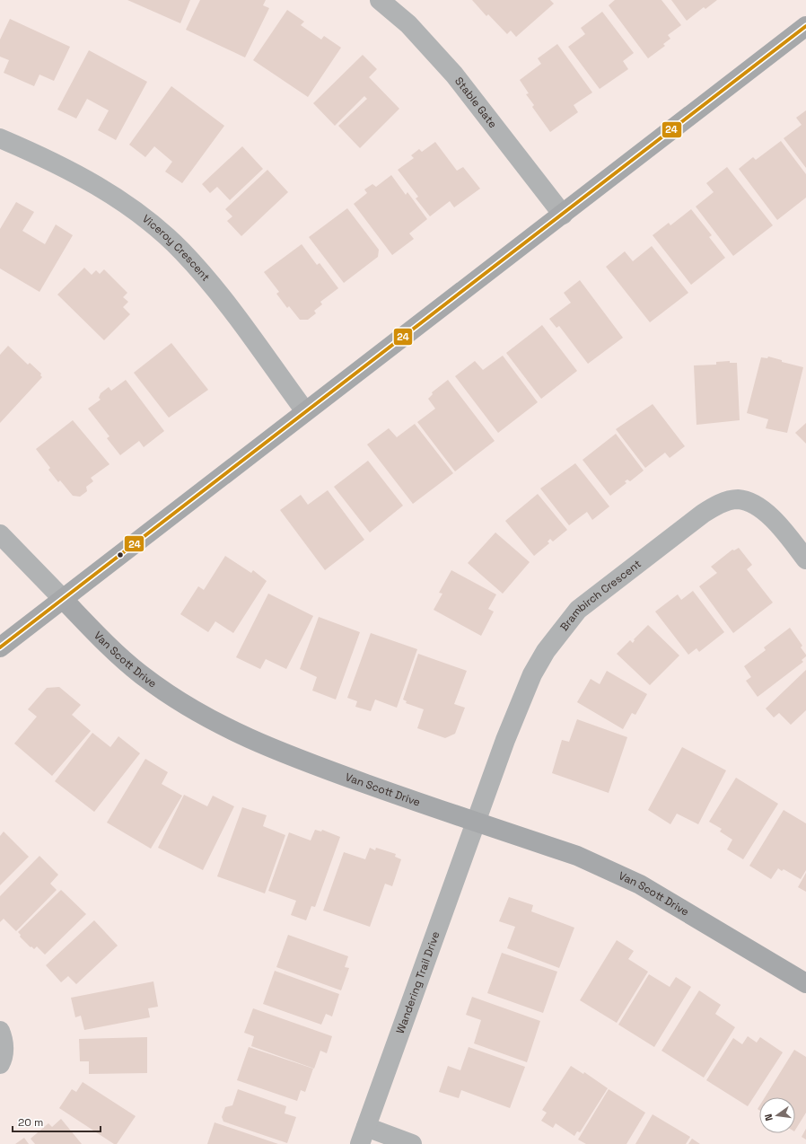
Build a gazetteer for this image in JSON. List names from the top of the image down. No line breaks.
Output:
{"streets":{"street":["Stable Gate","Viceroy Crescent","Brambirch Crescent","Van Scott Drive","Wandering Trail Drive"]},"crossings":[["Brambirch Crescent","Van Scott Drive"],["Brambirch Crescent","Wandering Trail Drive"],["Van Scott Drive","Wandering Trail Drive"]],"lines":["transit line 24"],"scale_bar":"20 m","north":"left"}
